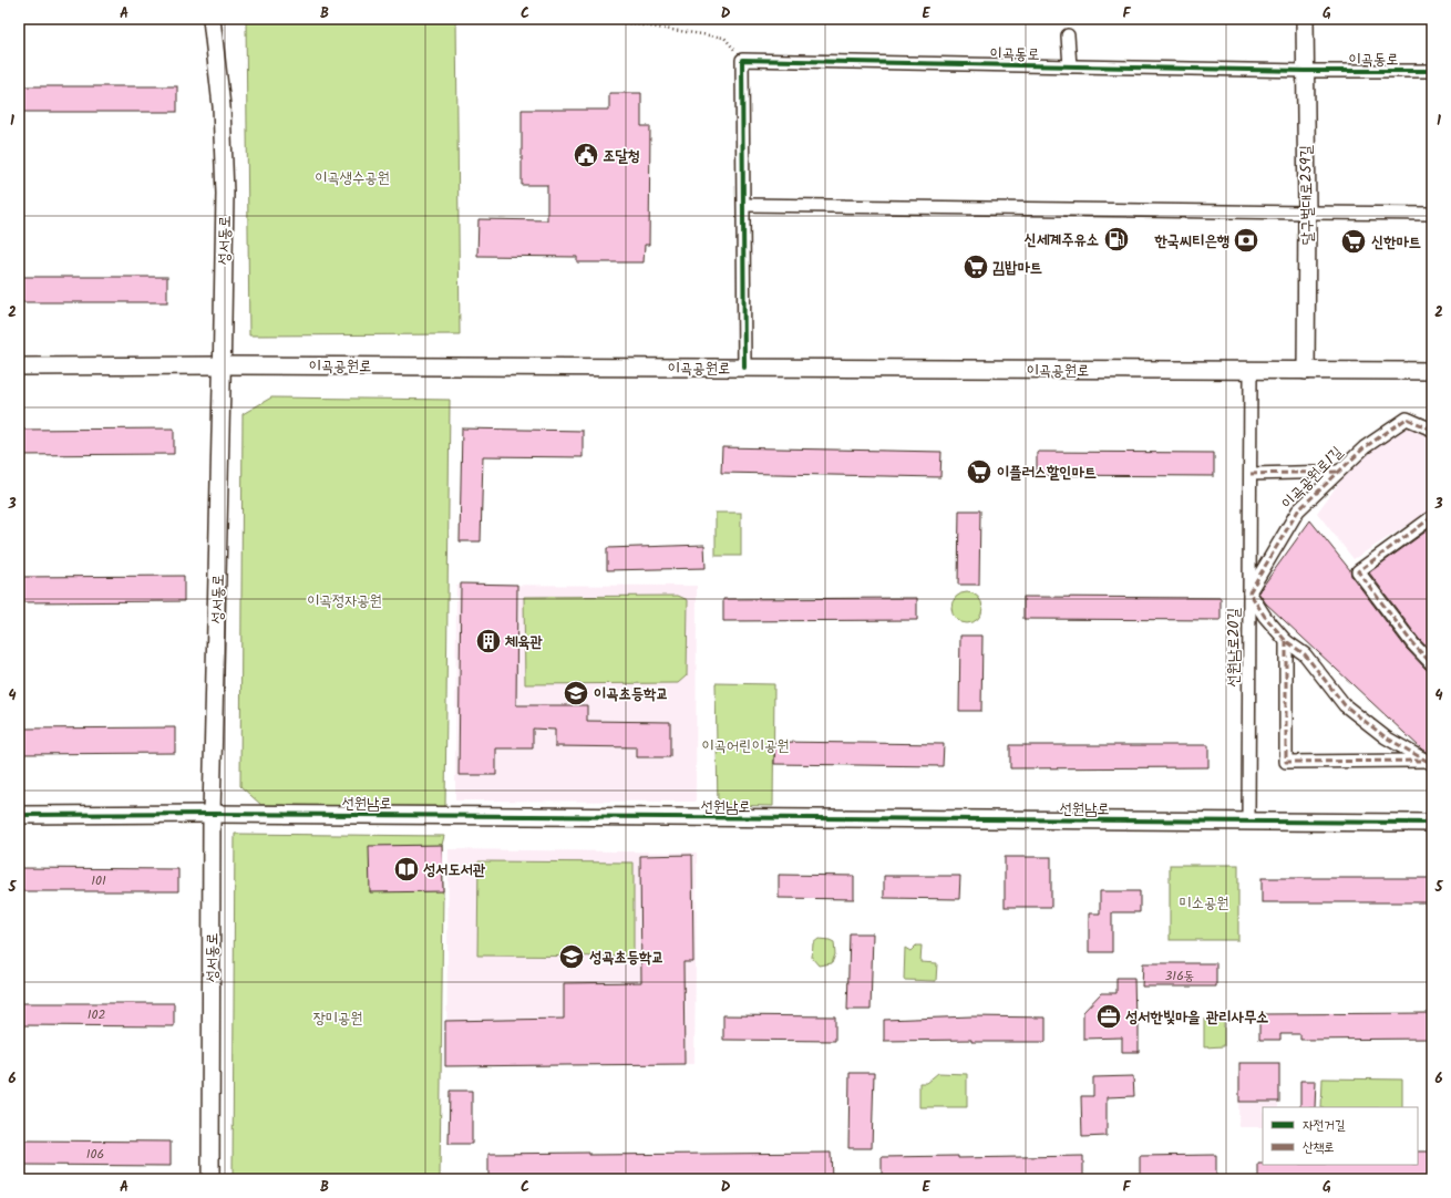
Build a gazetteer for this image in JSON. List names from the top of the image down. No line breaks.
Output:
{"streets":{"main road":["달구벌대로259길","성서동로","이곡공원로","선원남로"],"street":["이곡동로","이곡공원로1길","선원남로20길"]},"crossings":[["이곡동로","달구벌대로259길"],["달구벌대로259길","이곡공원로"],["성서동로","이곡공원로"],["성서동로","선원남로"],["이곡공원로","선원남로20길"],["이곡공원로1길","선원남로20길"],["선원남로20길","선원남로"]],"parks":["이곡생수공원","이곡정자공원","이곡어린이공원","미소공원","장미공원"],"places":{"public building":["조달청"],"fuel station":["신세계주유소"],"bank":["한국씨티은행"],"supermarket":["신한마트","김밥마트","이플러스할인마트"],"building":["체육관"],"school or university":["이곡초등학교","성곡초등학교"],"library":["성서도서관"],"office":["성서한빛마을 관리사무소"]},"house_numbers":["101","316동","102","106"],"legend":["자전거길","산책로"],"grid":{"columns":["A","B","C","D","E","F","G"],"rows":["1","2","3","4","5","6"]}}
